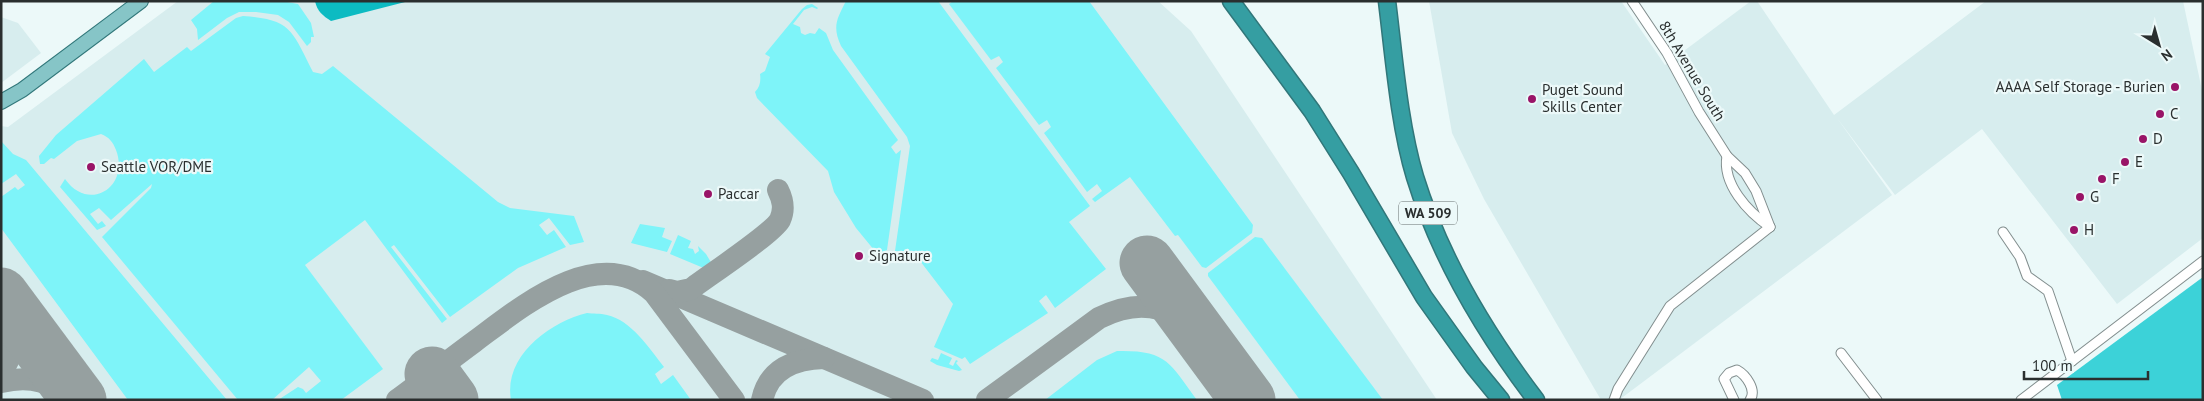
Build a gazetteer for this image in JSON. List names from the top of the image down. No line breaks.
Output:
{"streets":{"highway":["WA 509"],"street":["8th Avenue South"]},"places":["AAAA Self Storage - Burien","Puget Sound Skills Center","C","D","E","Seattle VOR/DME","F","Paccar","G","H","Signature"],"scale_bar":"100 m","north":"bottom right"}
